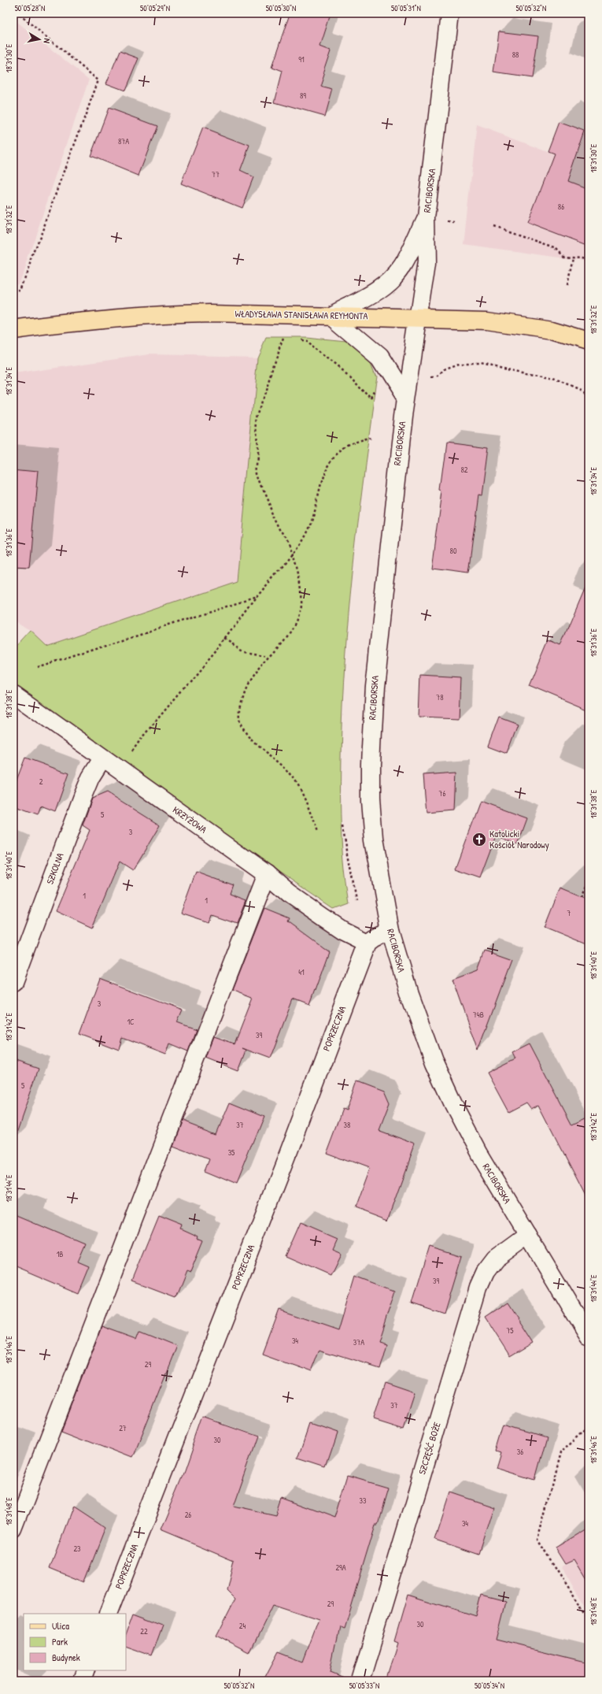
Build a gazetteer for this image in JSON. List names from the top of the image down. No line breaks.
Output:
{"streets":{"main road":["WŁADYSŁAWA STANISŁAWA REYMONTA"],"street":["RACIBORSKA","KRZYŻOWA","SZKOLNA","POPRZECZNA","SZCZĘŚĆ BOŻE"]},"crossings":[["RACIBORSKA","WŁADYSŁAWA STANISŁAWA REYMONTA"],["RACIBORSKA","SZCZĘŚĆ BOŻE"],["KRZYŻOWA","SZKOLNA"],["KRZYŻOWA","POPRZECZNA"]],"places":{"church":["Katolicki Kościół Narodowy"]},"house_numbers":["88","91","89","87A","77","86","82","80","78","2","76","5","3","1","1","7","41","3","74B","1C","39","5","37","38","35","1B","39","75","34","37A","29","37","27","30","36","33","26","34","23","29A","29","30","24","22"],"legend":["Ulica","Park","Budynek"],"north":"right","coordinates":["50°05'28\"N","50°05'29\"N","50°05'30\"N","50°05'31\"N","50°05'32\"N","18°31'30\"E","18°31'32\"E","18°31'34\"E","18°31'36\"E","18°31'38\"E","18°31'40\"E","18°31'42\"E","18°31'44\"E","18°31'46\"E","18°31'48\"E","50°05'33\"N","50°05'34\"N"]}
